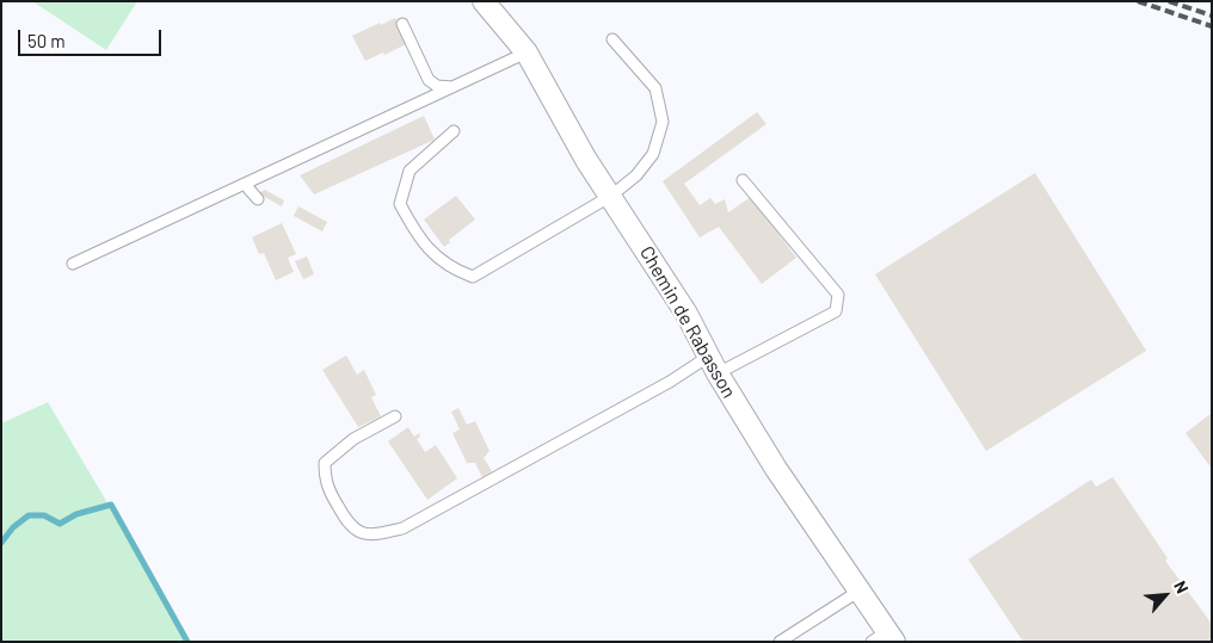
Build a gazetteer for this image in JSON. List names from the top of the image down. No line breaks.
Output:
{"streets":{"street":["Chemin de Rabasson"]},"scale_bar":"50 m","north":"top right"}
